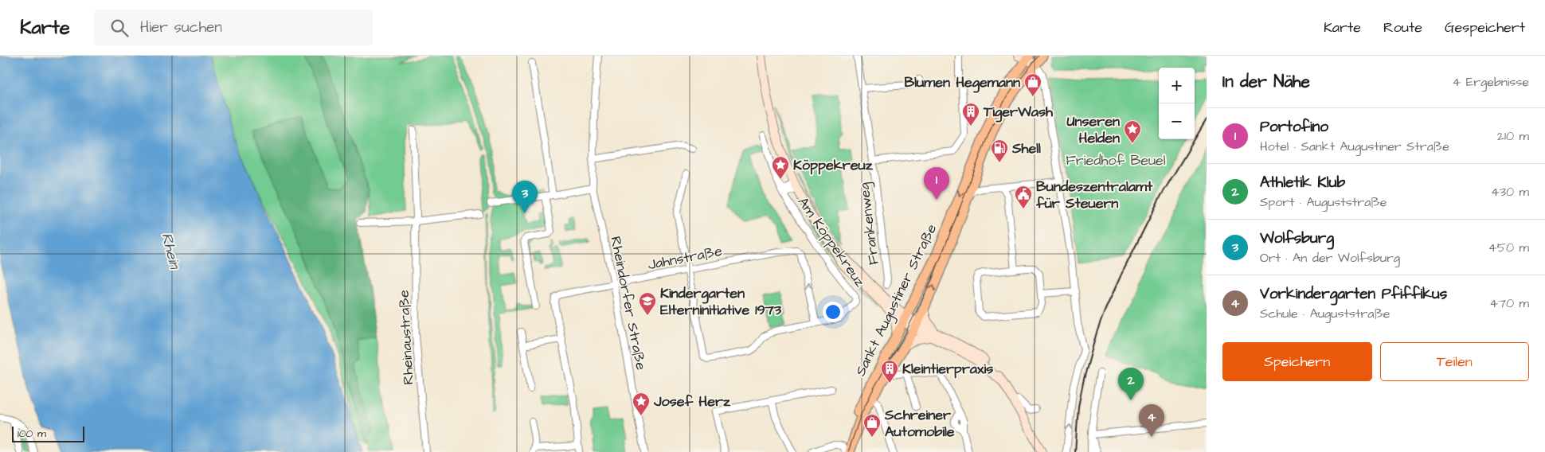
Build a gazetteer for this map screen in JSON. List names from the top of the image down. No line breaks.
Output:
{"streets":{"main road":["Sankt Augustiner Straße"],"street":["Frankenweg","Am Köppekreuz","Jahnstraße","Rheindorfer Straße","Rheinaustraße"]},"crossings":[["Am Köppekreuz","Jahnstraße"],["Jahnstraße","Rheindorfer Straße"]],"water":["Rhein"],"parks":["Friedhof Beuel"],"places":{"shop":["Blumen Hegemann","Schreiner Automobile"],"building":["TigerWash","Kleintierpraxis"],"place":["Unseren Helden","Köppekreuz","Josef Herz"],"fuel station":["Shell"],"public building":["Bundeszentralamt für Steuern"],"school or university":["Kindergarten Elterninitiative 1973"]},"scale_bar":"100 m","page":{"header":"Karte","search":"Hier suchen","nav":["Karte","Route","Gespeichert"],"heading":["In der Nähe","4 Ergebnisse"],"map_buttons":["+","−"],"list":[{"mark":"1","name":"Portofino","note":"Hotel · Sankt Augustiner Straße","value":"210 m"},{"mark":"2","name":"Athletik Klub","note":"Sport · Auguststraße","value":"430 m"},{"mark":"3","name":"Wolfsburg","note":"Ort · An der Wolfsburg","value":"450 m"},{"mark":"4","name":"Vorkindergarten Pfiffikus","note":"Schule · Auguststraße","value":"470 m"}],"pins":["1","3","2","4"],"buttons":["Speichern","Teilen"],"scale":"100 m"}}
